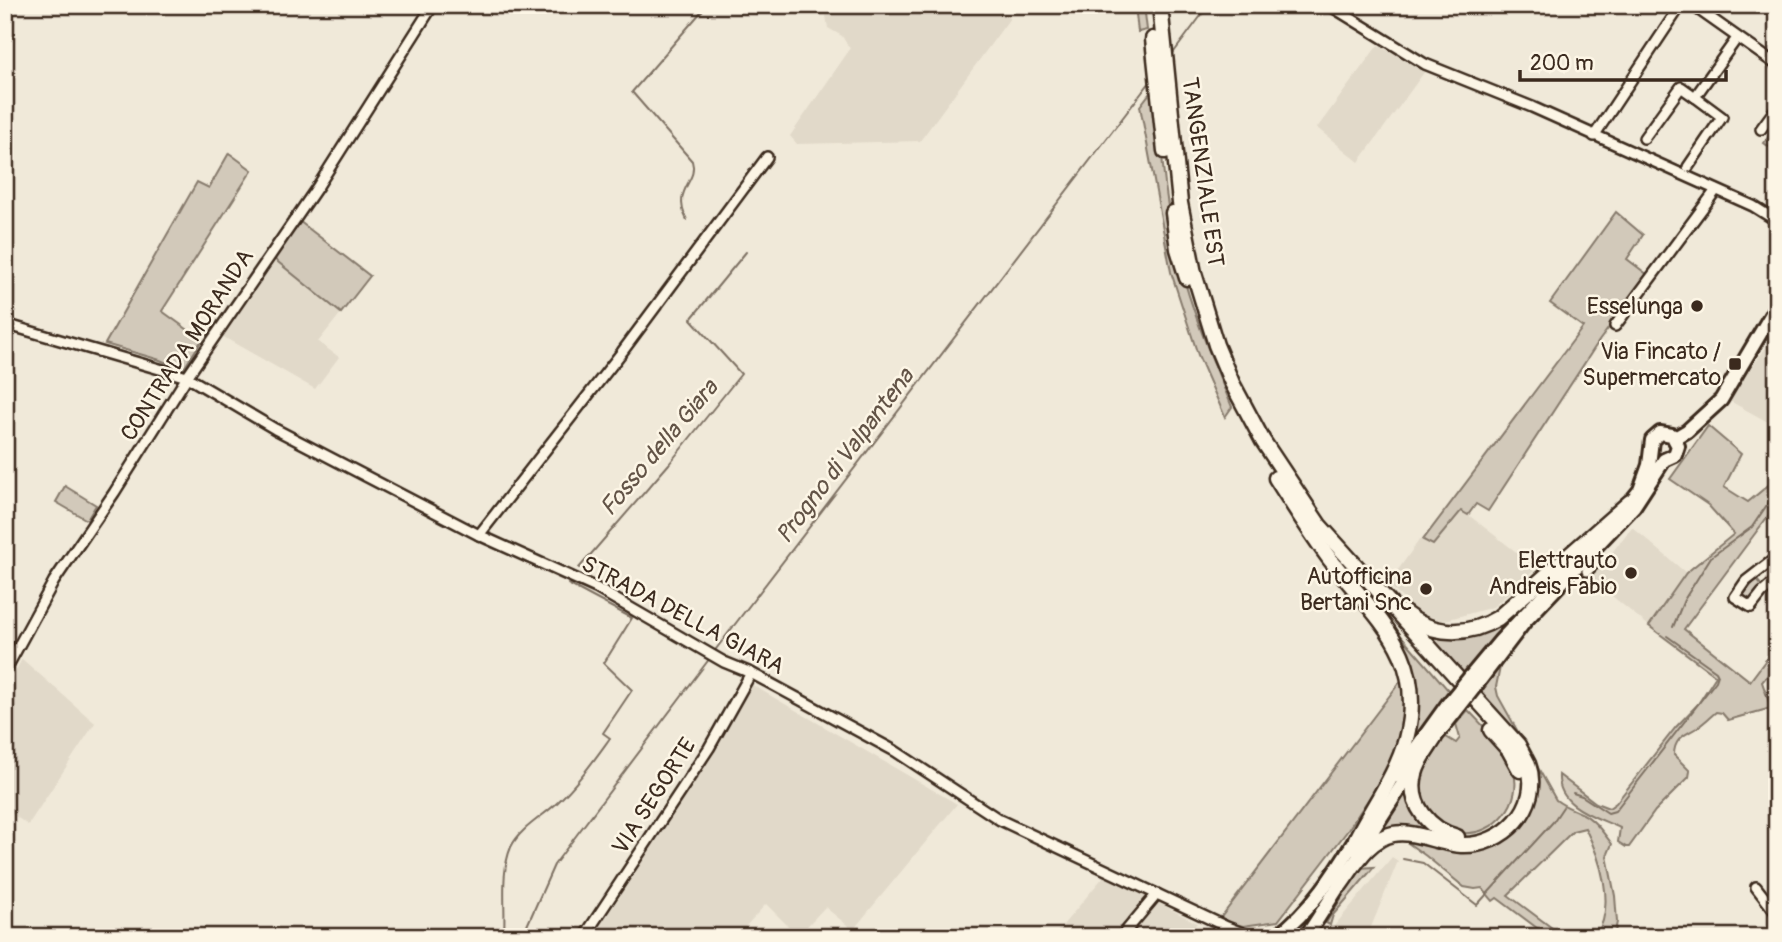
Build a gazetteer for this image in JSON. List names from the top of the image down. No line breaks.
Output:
{"streets":{"highway":["TANGENZIALE EST"],"street":["CONTRADA MORANDA","STRADA DELLA GIARA","VIA SEGORTE"]},"crossings":[["CONTRADA MORANDA","STRADA DELLA GIARA"],["STRADA DELLA GIARA","VIA SEGORTE"]],"water":["Fosso della Giara","Progno di Valpantena"],"places":{"other":["Esselunga","Elettrauto Andreis Fabio","Autofficina Bertani Snc"],"transit":["Via Fincato / Supermercato"]},"scale_bar":"200 m"}
